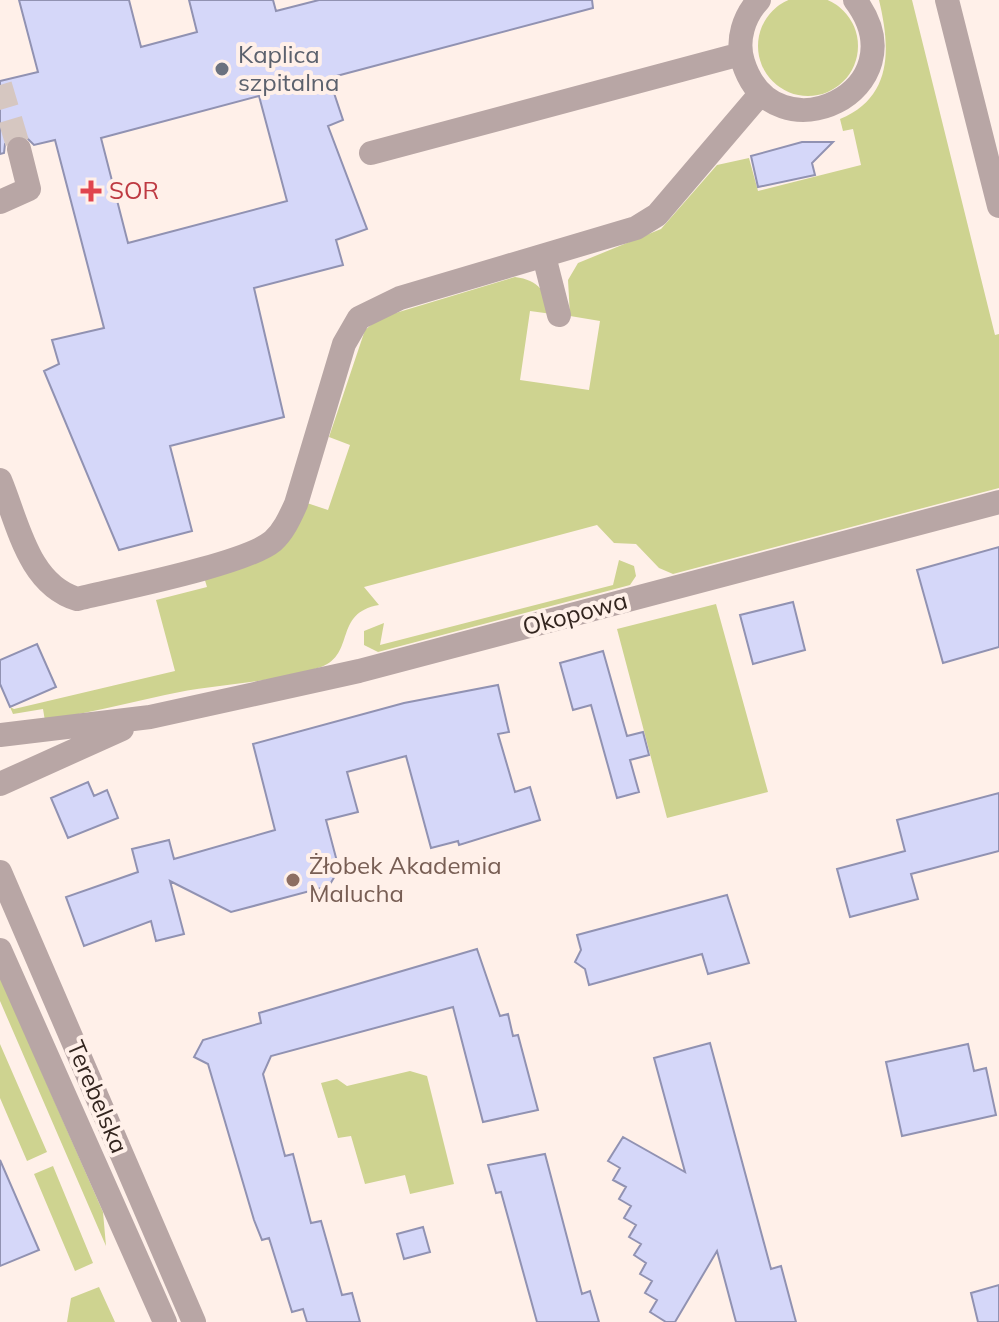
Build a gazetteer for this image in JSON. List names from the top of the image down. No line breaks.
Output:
{"streets":{"street":["Okopowa","Terebelska"]},"places":{"other":["Kaplica szpitalna","Żłobek Akademia Malucha"],"health":["SOR"]}}
